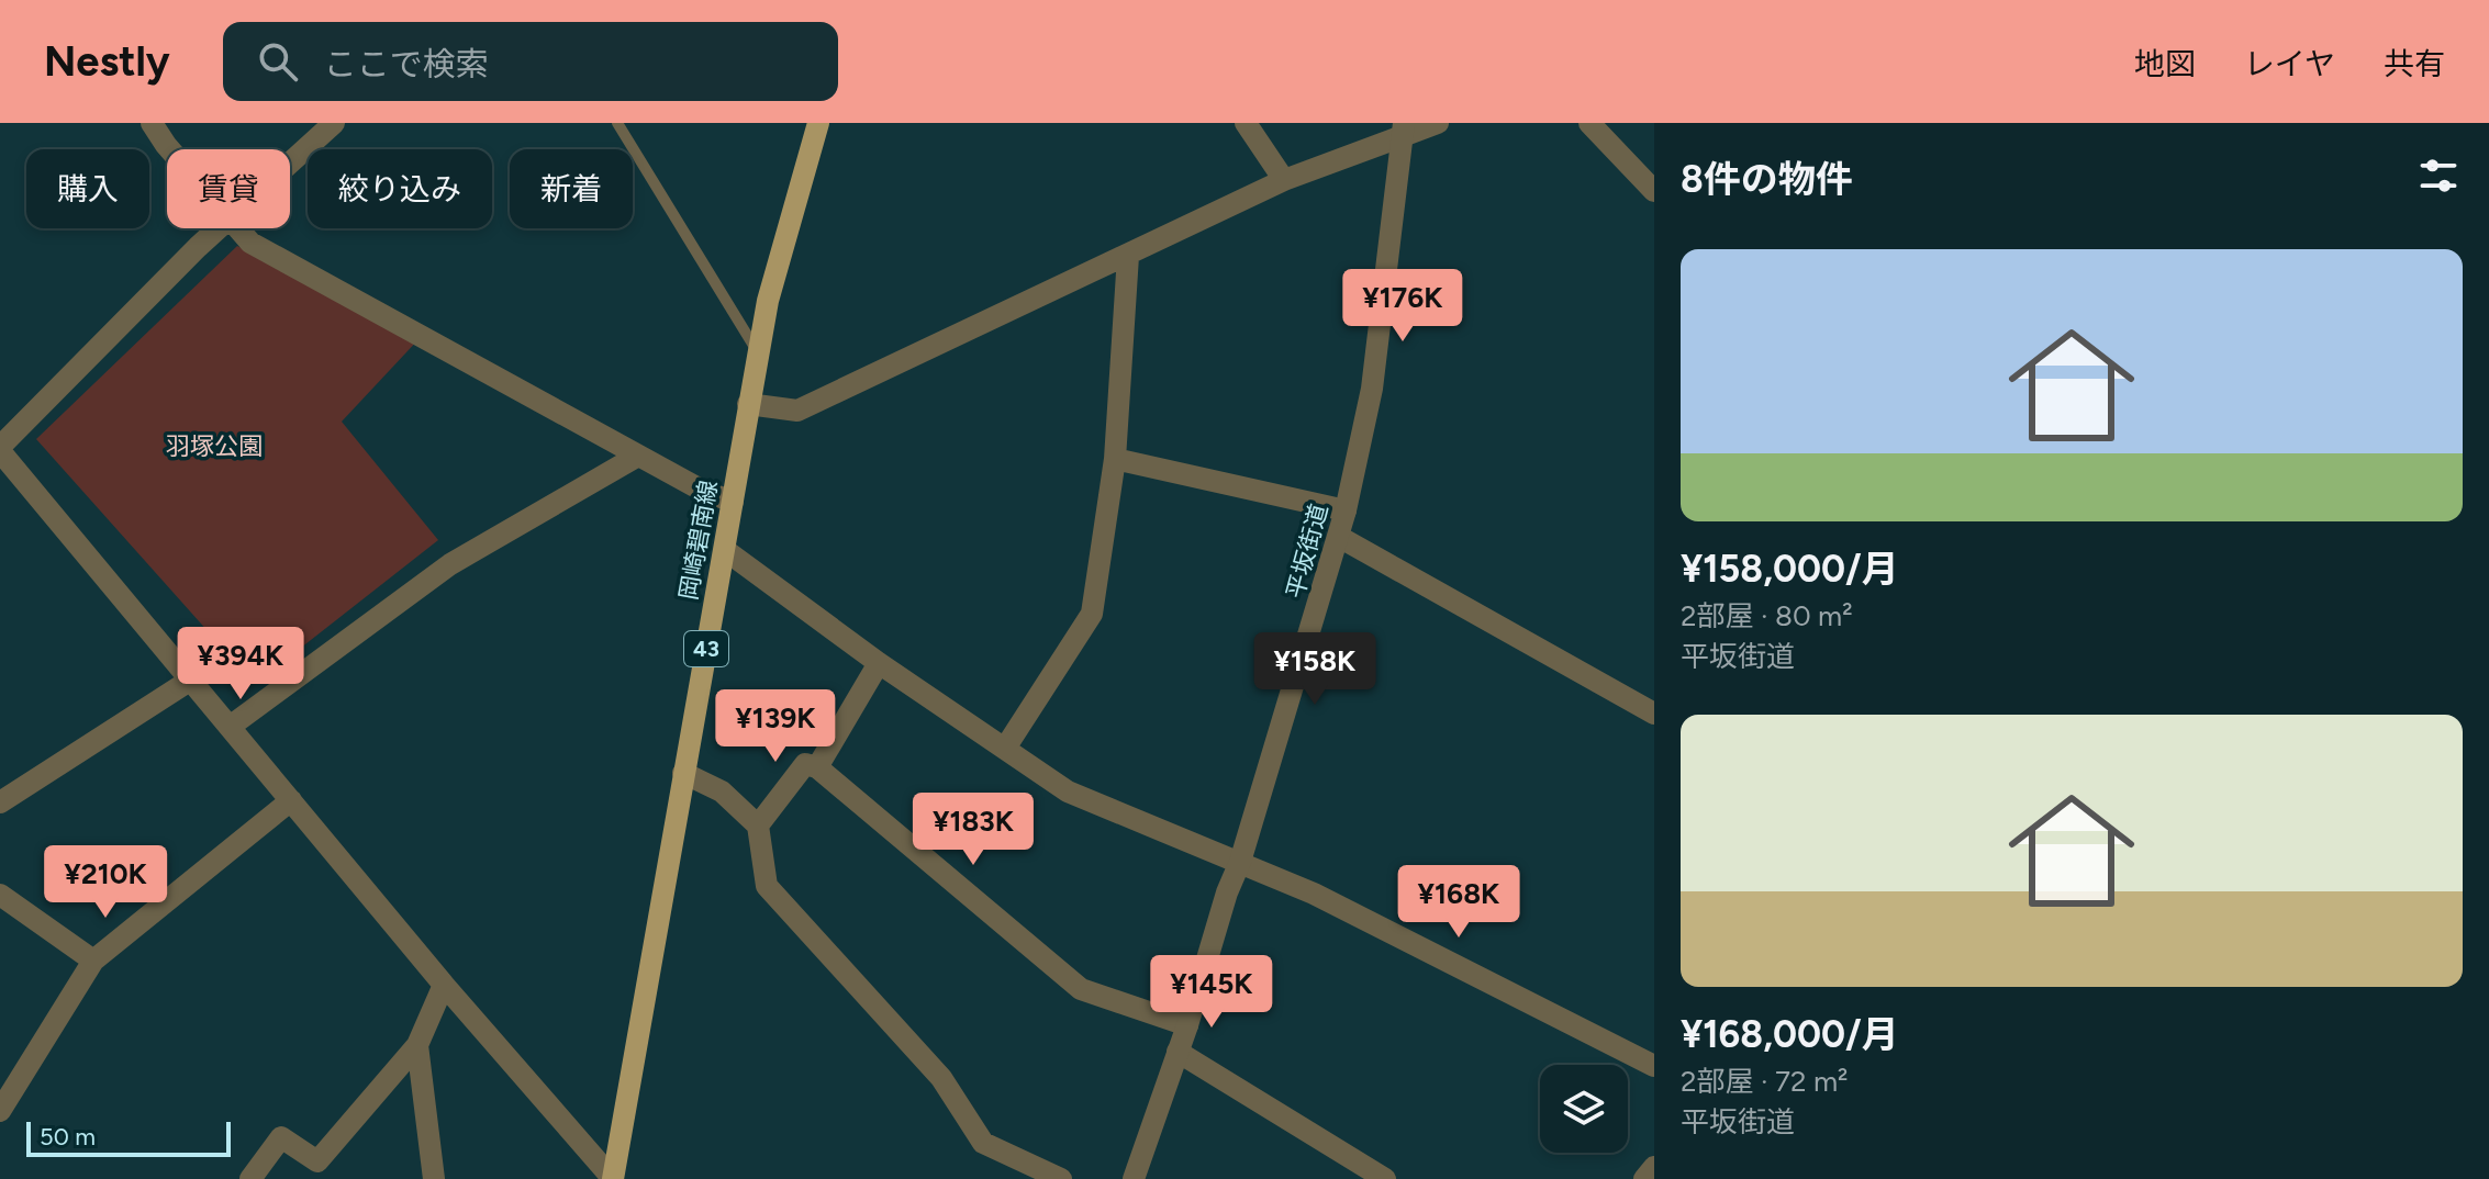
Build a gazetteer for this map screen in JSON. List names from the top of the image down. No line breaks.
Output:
{"streets":{"main road":["岡崎碧南線","43"],"street":["平坂街道"]},"parks":["羽塚公園"],"scale_bar":"50 m","page":{"header":"Nestly","search":"ここで検索","nav":["地図","レイヤ","共有"],"heading":"8件の物件","chip":["購入","賃貸","絞り込み","新着"],"list":[{"name":"¥158,000/月","note":"2部屋 · 80 m² · 平坂街道"},{"name":"¥168,000/月","note":"2部屋 · 72 m² · 平坂街道"}],"price":["¥176K","¥394K","¥158K","¥139K","¥183K","¥210K","¥168K","¥145K"],"scale":"50 m"}}
